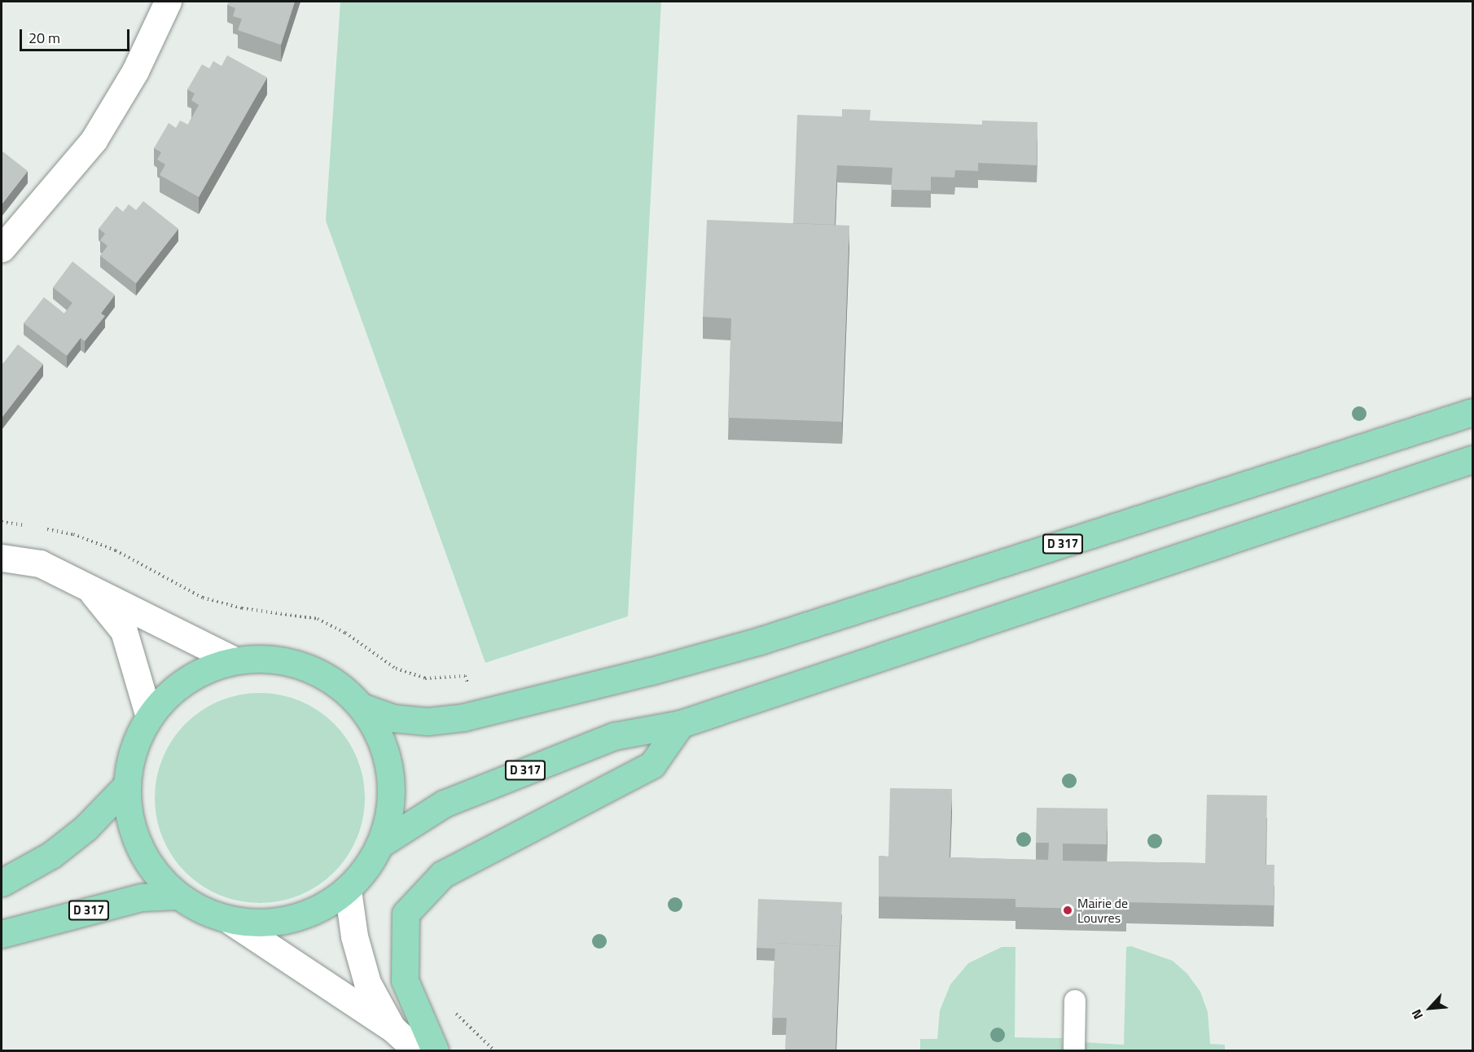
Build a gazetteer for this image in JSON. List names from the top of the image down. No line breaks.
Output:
{"streets":{"main road":["D 317"]},"places":["Mairie de Louvres"],"scale_bar":"20 m","north":"bottom left"}
